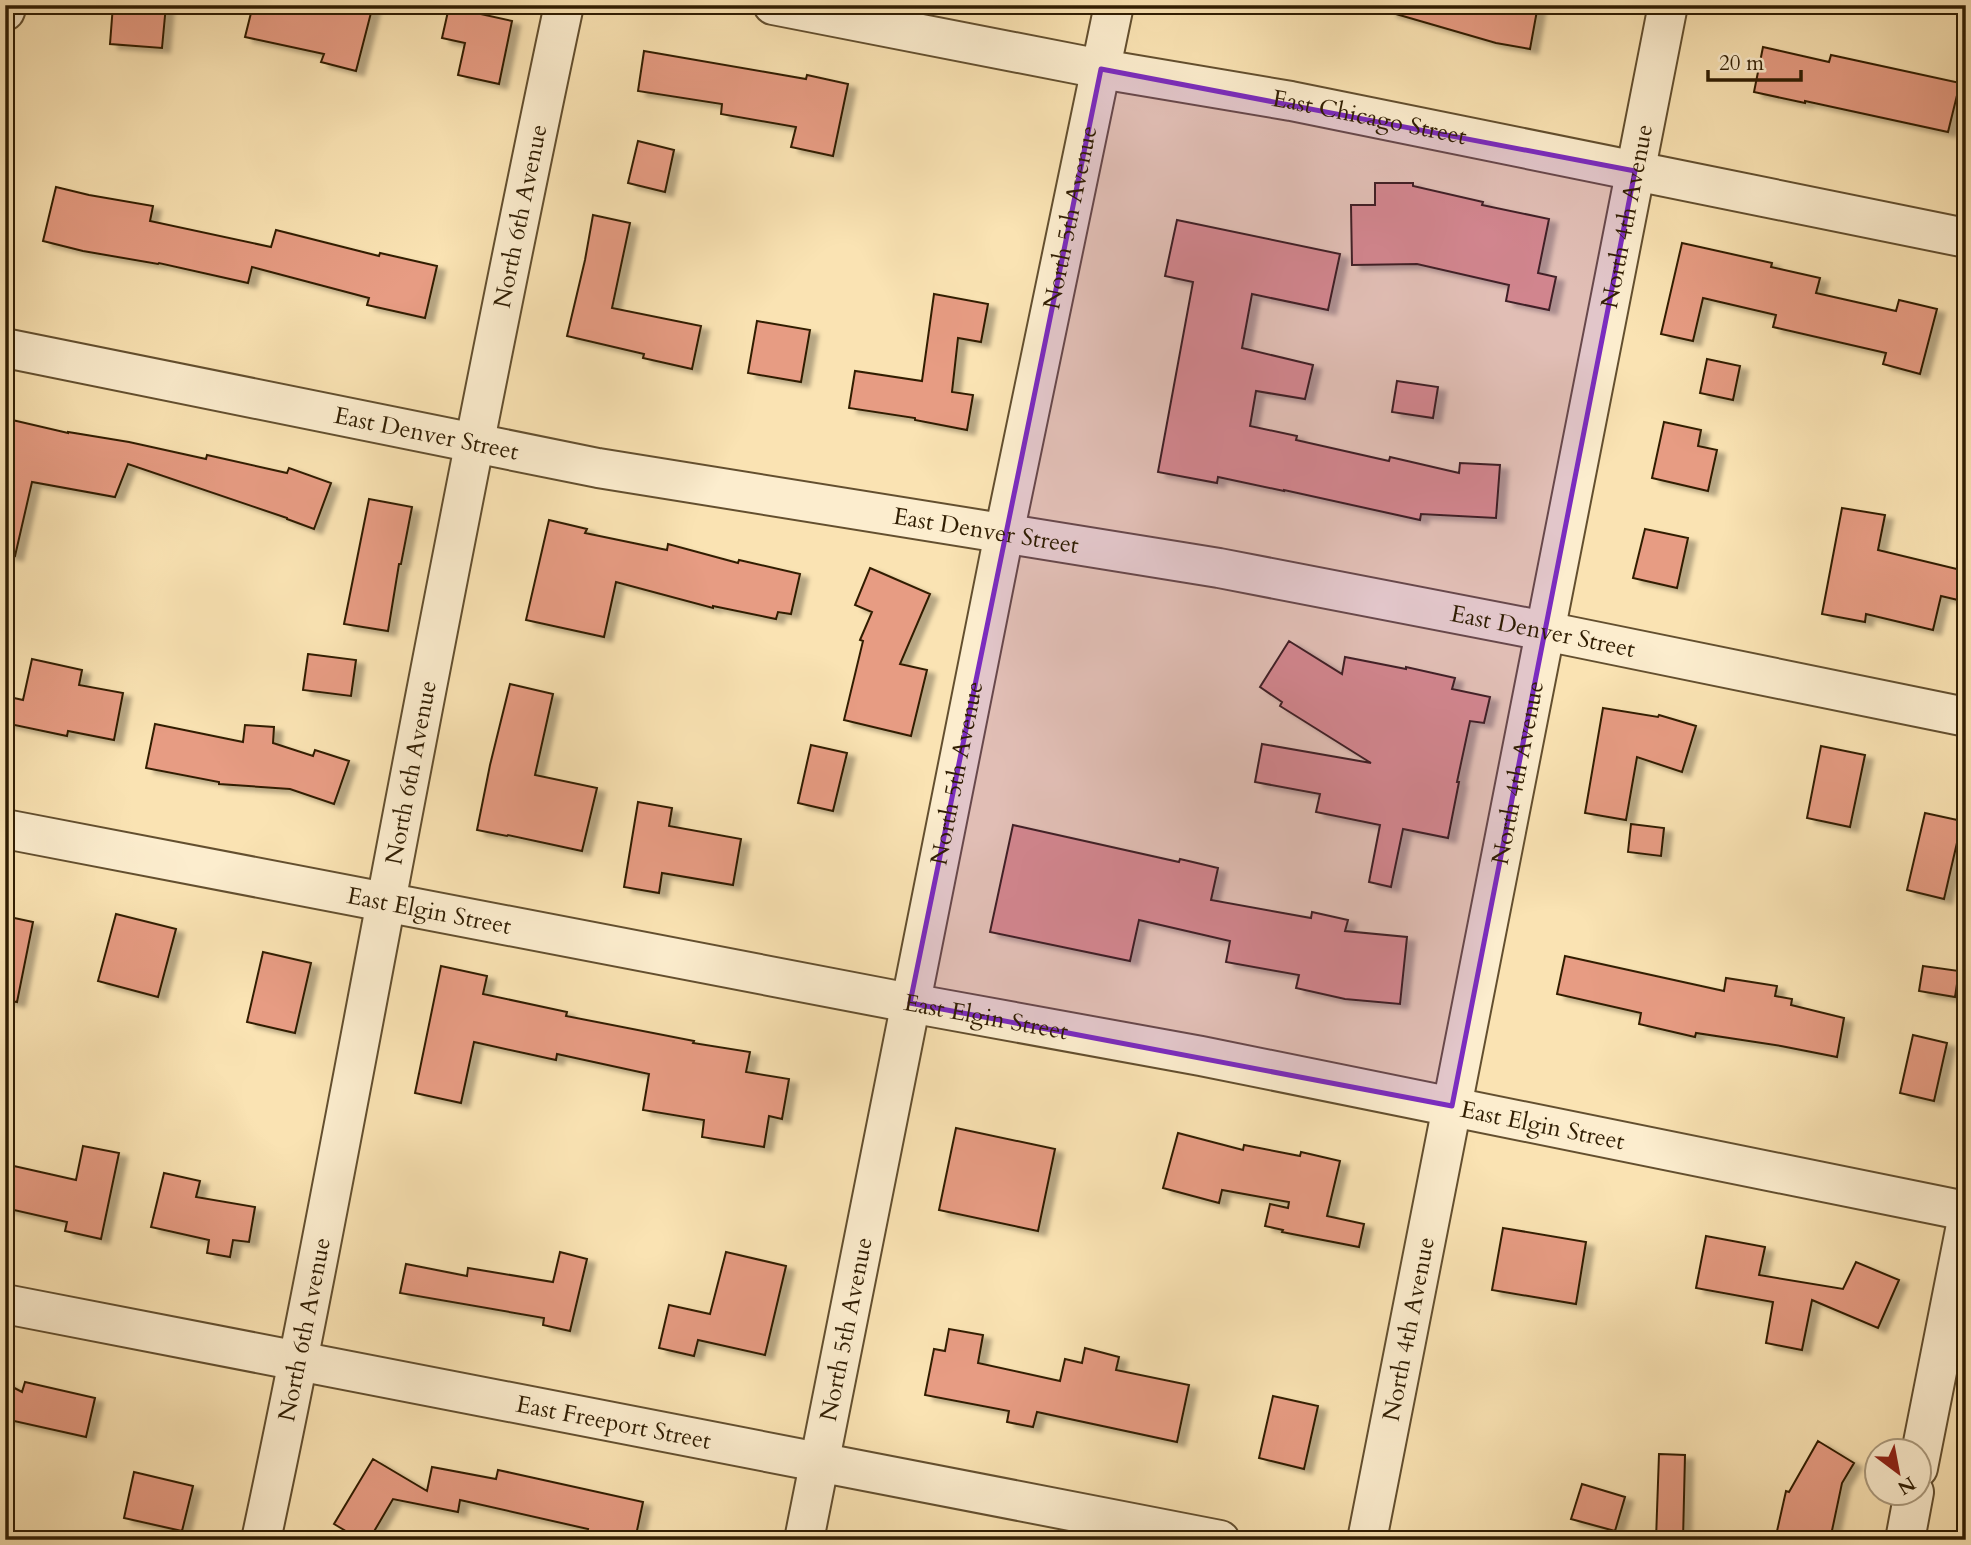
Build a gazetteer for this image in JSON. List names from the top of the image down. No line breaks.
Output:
{"streets":{"street":["East Chicago Street","North 6th Avenue","North 4th Avenue","North 5th Avenue","East Denver Street","East Elgin Street","East Freeport Street"]},"crossings":[["East Chicago Street","North 4th Avenue"],["East Chicago Street","North 5th Avenue"],["North 6th Avenue","East Denver Street"],["North 6th Avenue","East Elgin Street"],["North 6th Avenue","East Freeport Street"],["North 4th Avenue","East Denver Street"],["North 4th Avenue","East Elgin Street"],["North 5th Avenue","East Denver Street"],["North 5th Avenue","East Elgin Street"],["North 5th Avenue","East Freeport Street"]],"scale_bar":"20 m","north":"bottom right"}
